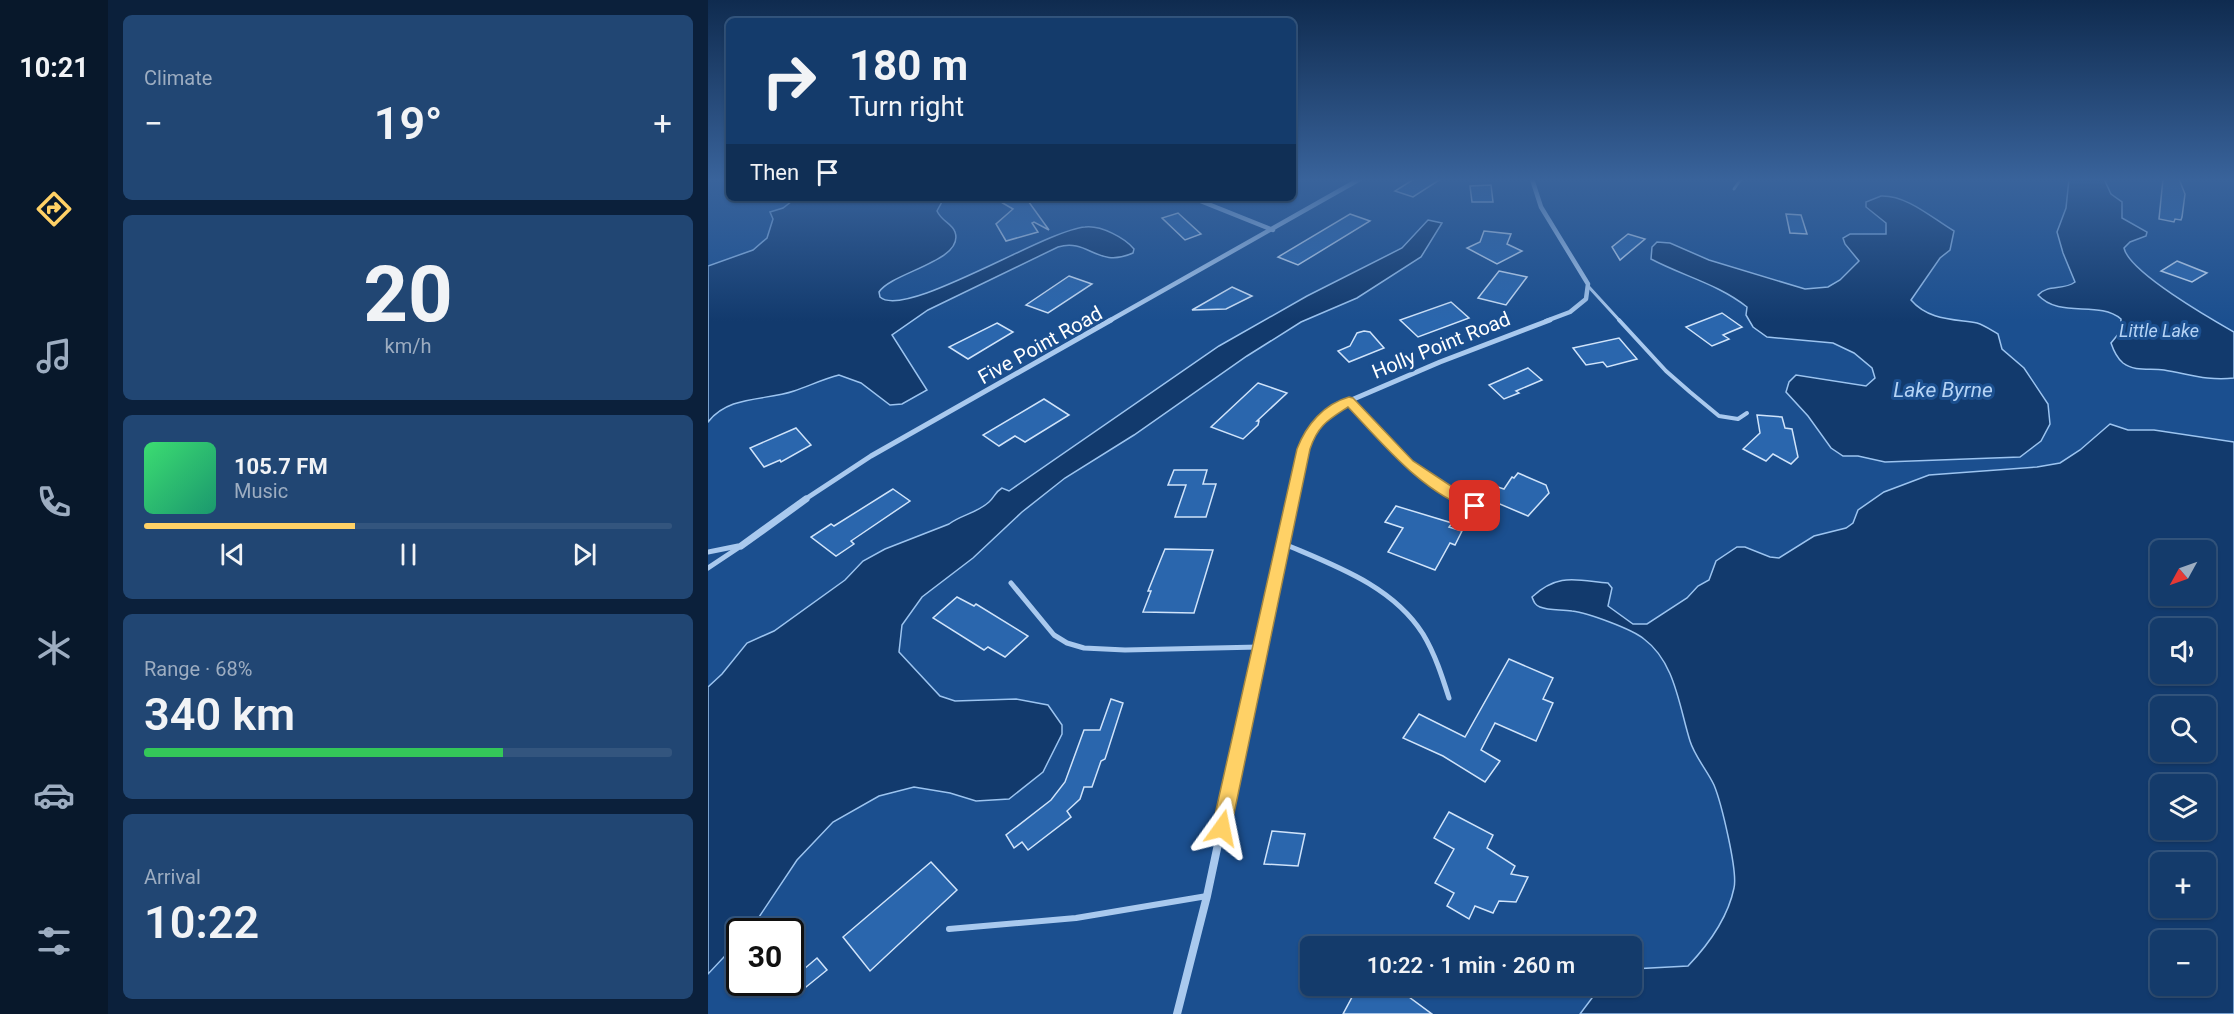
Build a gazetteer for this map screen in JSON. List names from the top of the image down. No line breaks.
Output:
{"streets":{"street":["Five Point Road","Holly Point Road"]},"water":["Little Lake","Lake Byrne"],"north":"bottom left","page":{"tabs":"10:21","tile":["Climate",["20","km/h"],["Range · 68%","340 km"],["Arrival","10:22"]],"turn":["180 m","Turn right"],"heat":["−","19°","+"],"then":"Then","song":["105.7 FM","Music"],"map_buttons":["+","−"],"limit":"30","trip":"10:22 · 1 min · 260 m"}}
